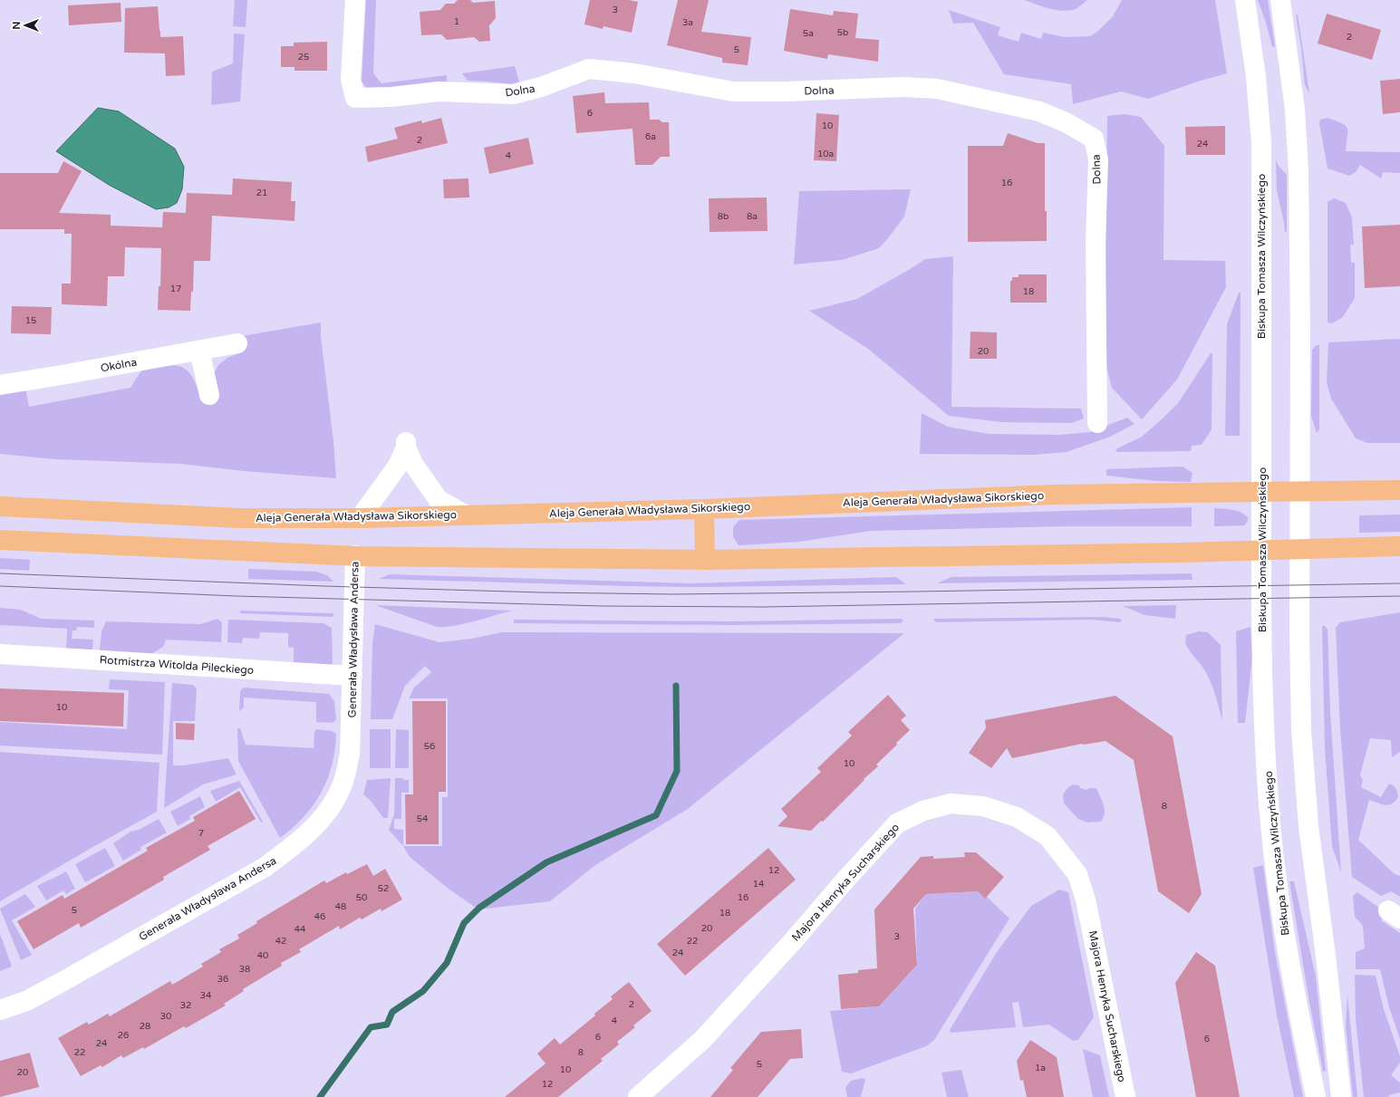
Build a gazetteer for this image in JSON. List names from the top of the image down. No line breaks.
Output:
{"streets":{"main road":["Aleja Generała Władysława Sikorskiego"],"street":["Dolna","Biskupa Tomasza Wilczyńskiego","Okólna","Generała Władysława Andersa","Rotmistrza Witolda Pileckiego","Majora Henryka Sucharskiego"]},"crossings":[["Biskupa Tomasza Wilczyńskiego","Aleja Generała Władysława Sikorskiego"],["Generała Władysława Andersa","Rotmistrza Witolda Pileckiego"]],"house_numbers":["3","1","3a","5b","5a","2","5","25","6","10","6a","2","24","10a","4","16","21","8b","8a","17","18","15","20","10","56","10","8","54","7","12","14","52","50","16","48","5","18","46","20","44","3","42","22","24","40","38","36","34","2","32","30","4","28","26","6","6","24","22","8","5","1a","10","20","12"],"north":"left"}
